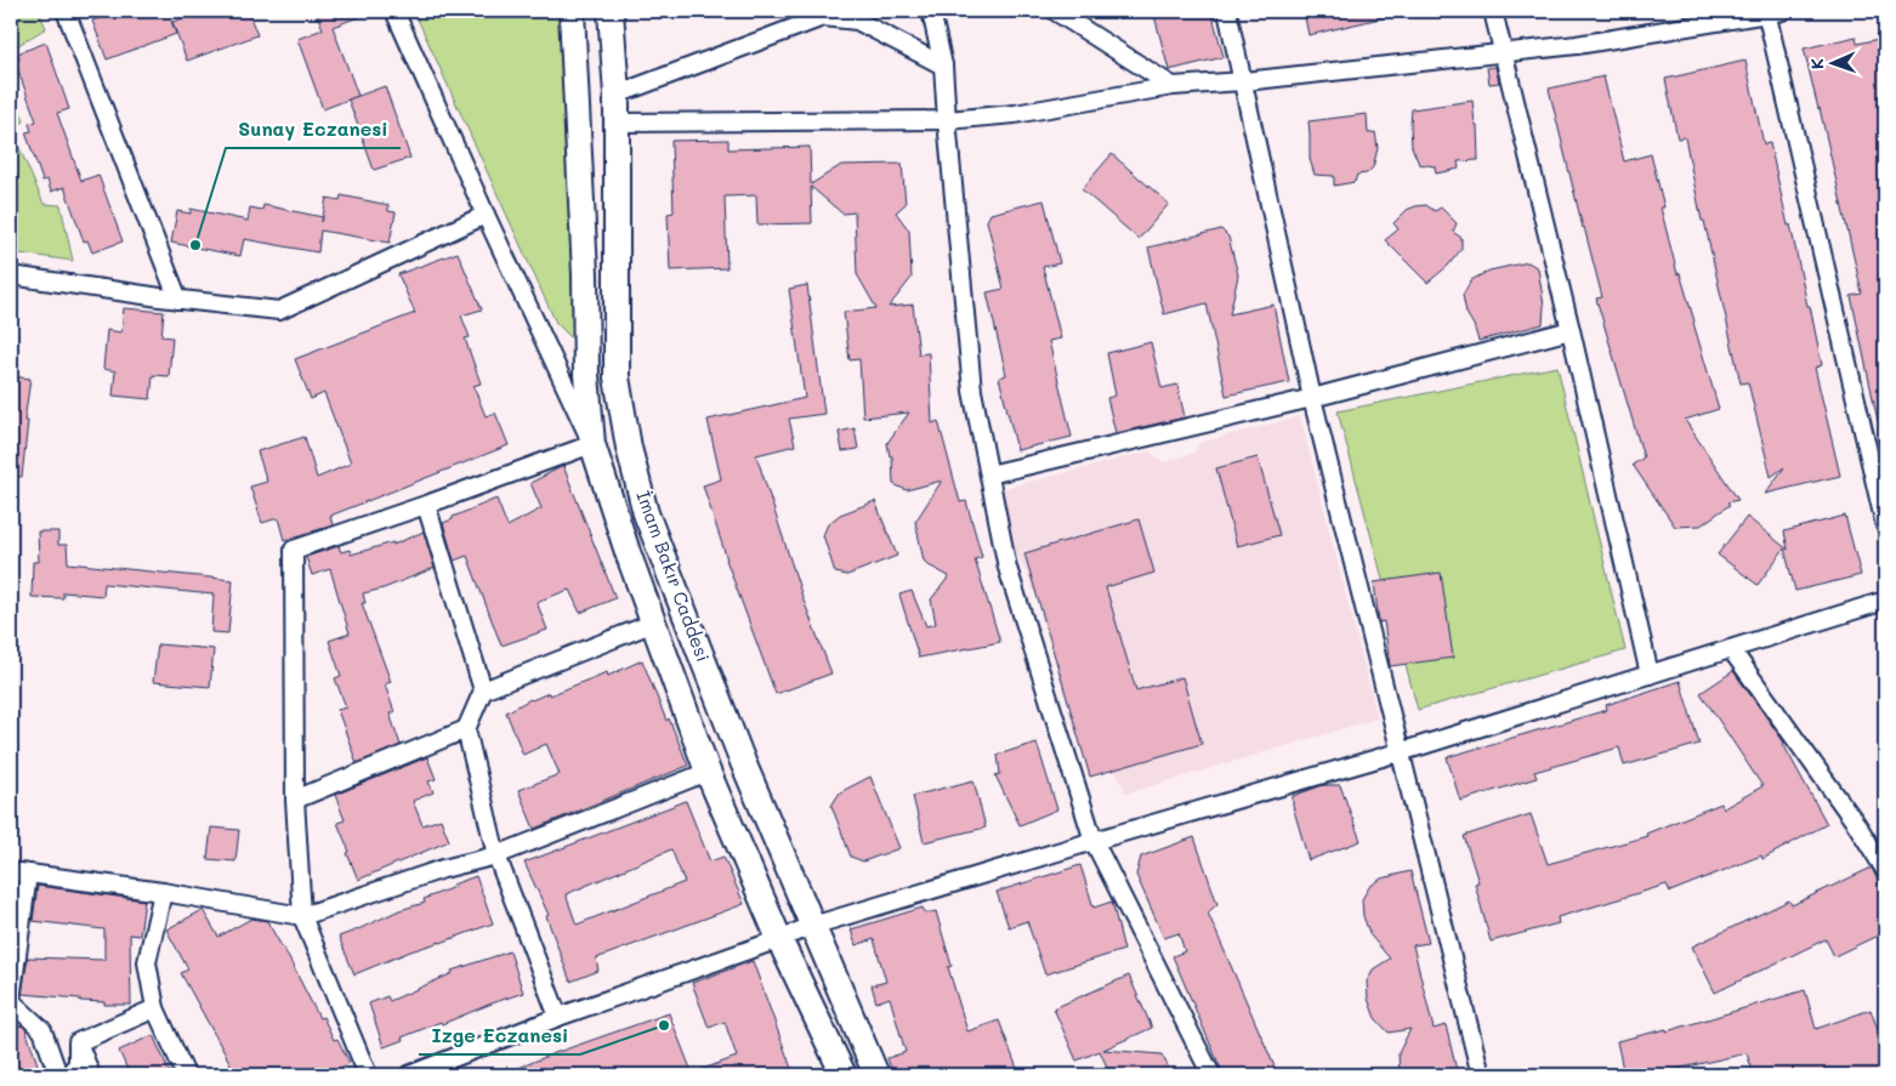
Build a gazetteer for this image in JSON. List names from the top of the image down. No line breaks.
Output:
{"streets":{"main road":["İmam Bakır Caddesi"]},"places":["Sunay Eczanesi","Izge Eczanesi"],"north":"left"}
